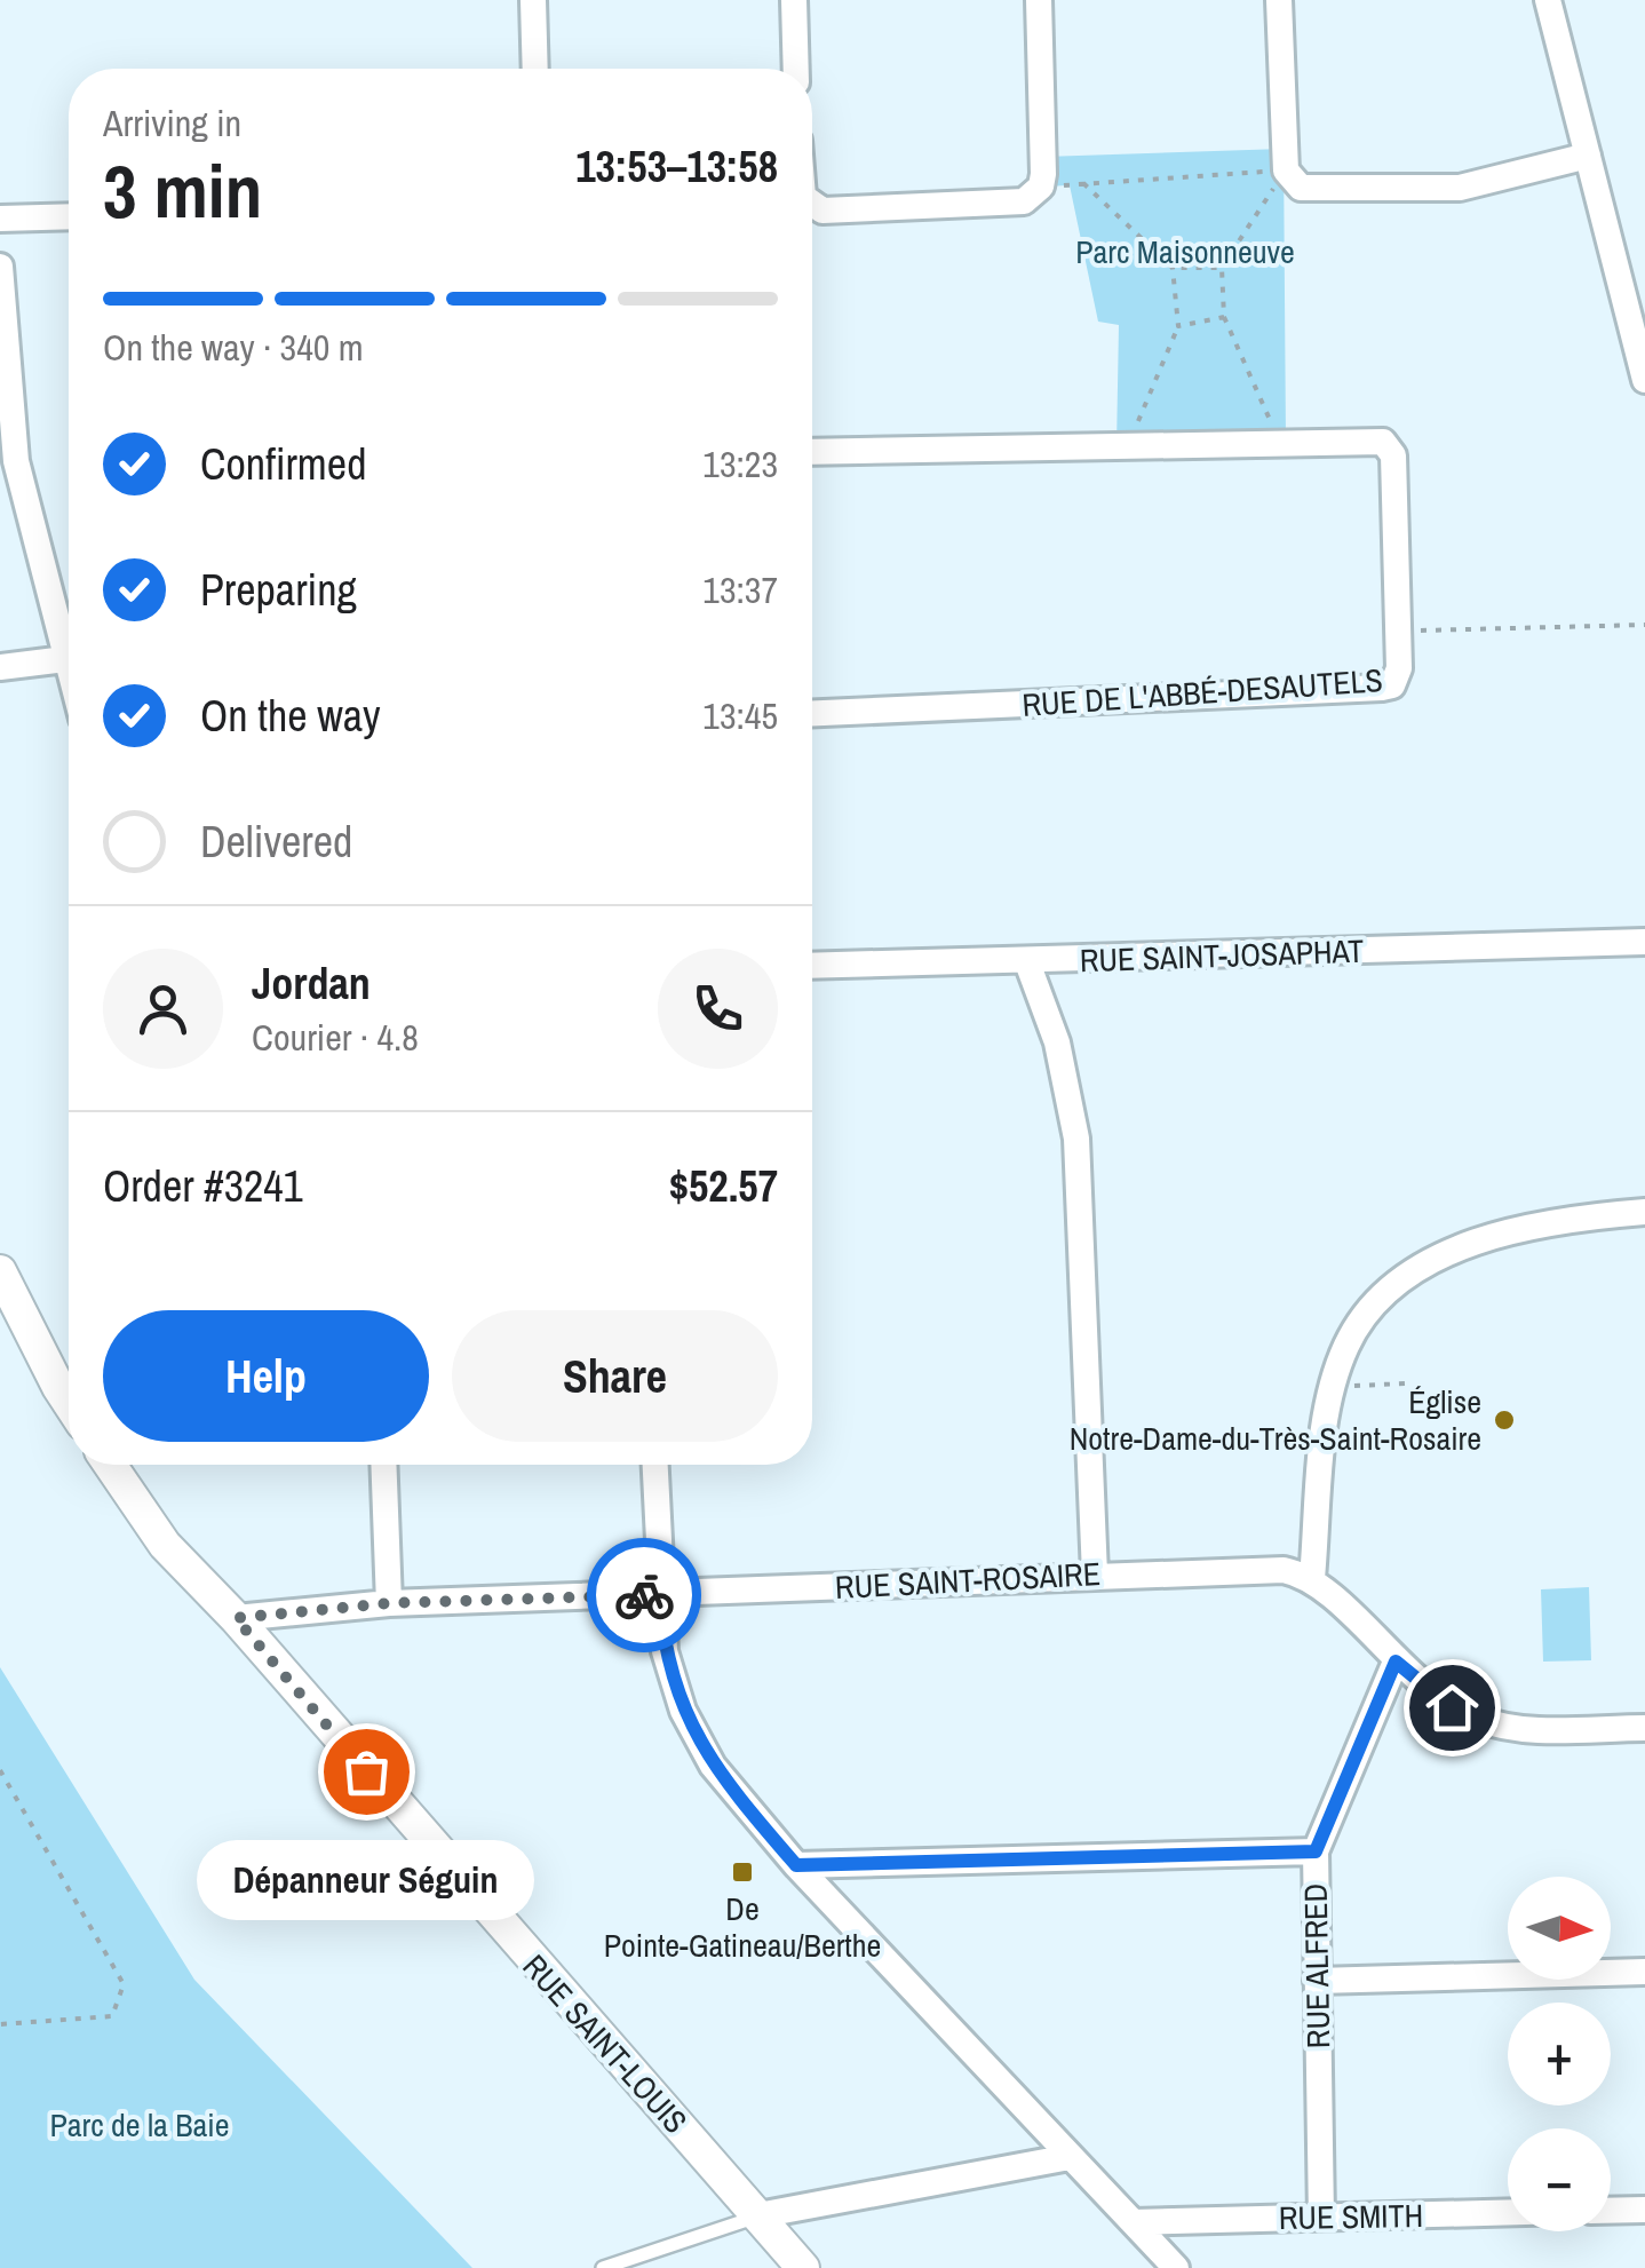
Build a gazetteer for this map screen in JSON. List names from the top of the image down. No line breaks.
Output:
{"streets":{"street":["RUE DE L'ABBÉ-DESAUTELS","RUE SAINT-JOSAPHAT","RUE SAINT-ROSAIRE","RUE ALFRED","RUE SAINT-LOUIS","RUE SMITH"]},"crossings":[["RUE SAINT-ROSAIRE","RUE SAINT-LOUIS"],["RUE ALFRED","RUE SMITH"]],"parks":["Parc Maisonneuve","Parc de la Baie"],"places":{"other":["Église Notre-Dame-du-Très-Saint-Rosaire","Dépanneur Séguin"],"transit":["De Pointe-Gatineau/Berthe"]},"north":"right","page":{"heading":["3 min","Arriving in","13:53–13:58"],"panel":["Jordan","Courier · 4.8","Order #3241","$52.57"],"bar":"On the way · 340 m","list":[["Confirmed","13:23"],["Preparing","13:37"],["On the way","13:45"],"Delivered"],"buttons":["Help","Share"],"bubble":"Dépanneur Séguin","map_buttons":["+","−"]}}
